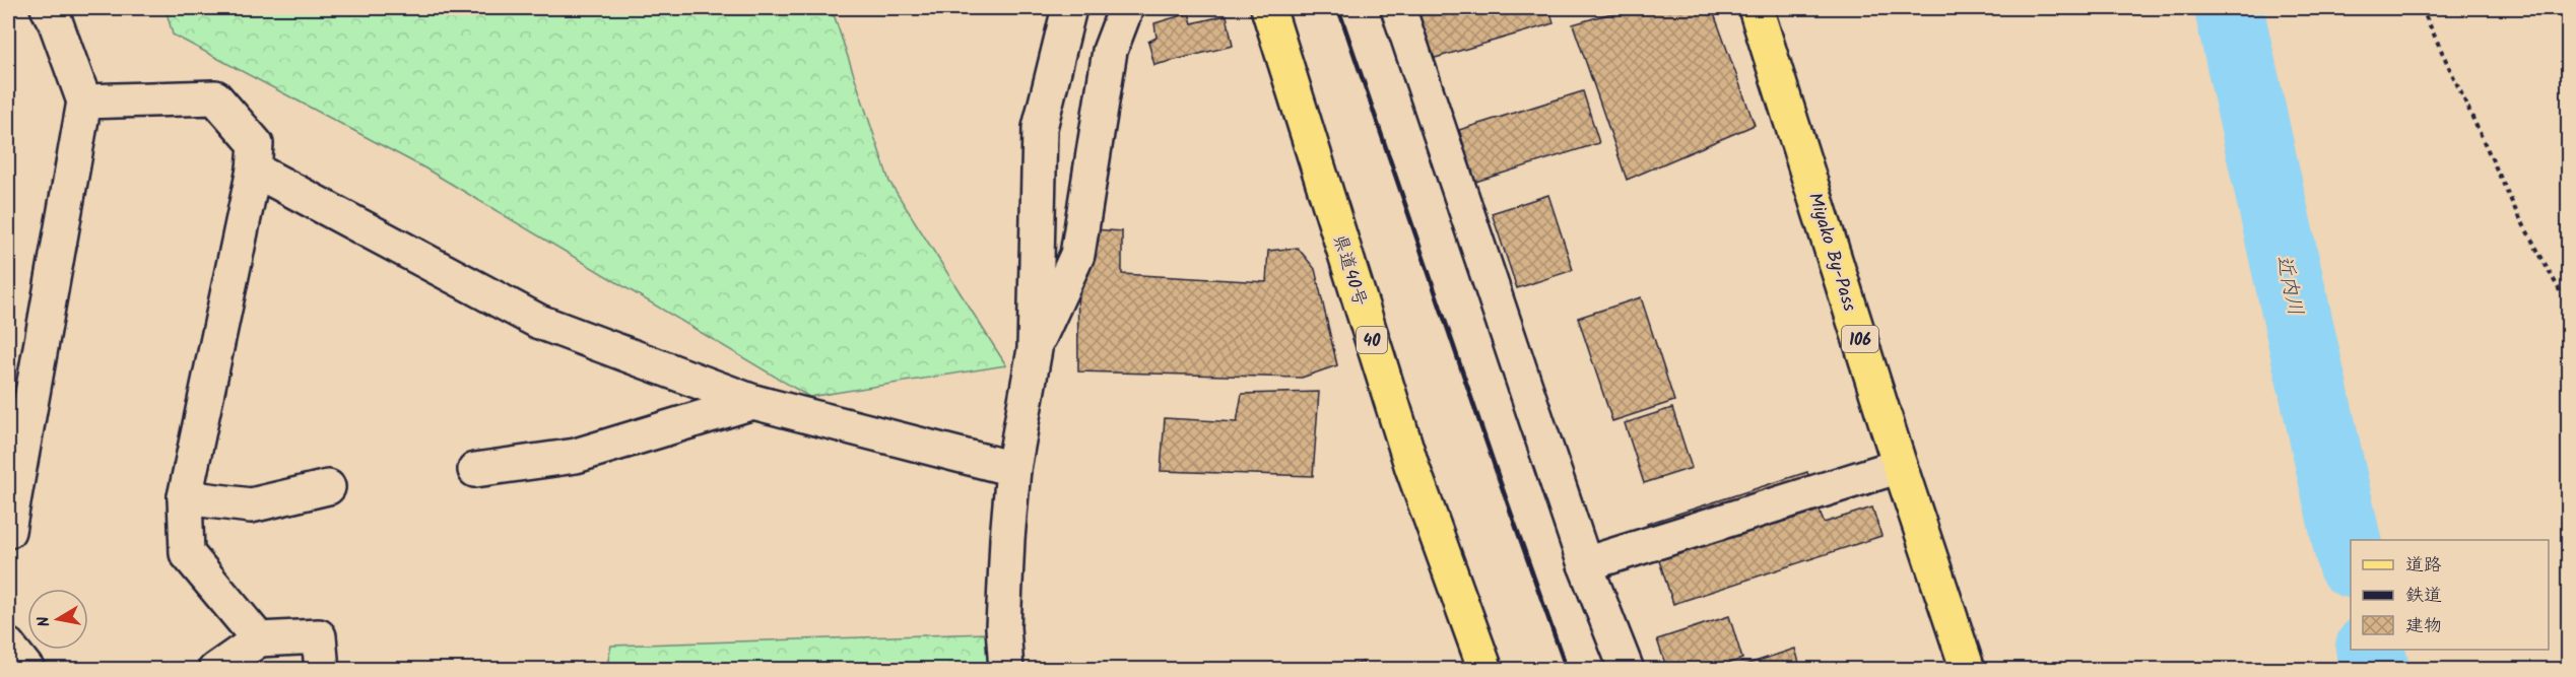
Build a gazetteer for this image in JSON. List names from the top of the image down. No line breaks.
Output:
{"streets":{"main road":["Miyako By-Pass","県道40号","106","40"]},"water":["近内川"],"legend":["道路","鉄道","建物"],"north":"left"}
